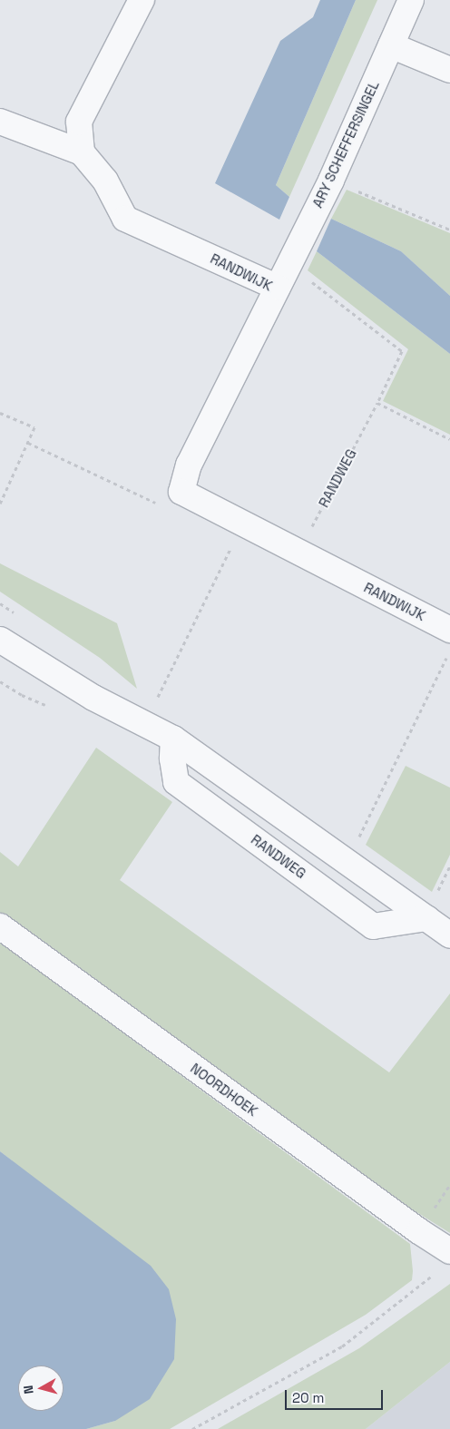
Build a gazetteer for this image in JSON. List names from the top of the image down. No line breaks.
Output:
{"streets":{"street":["ARY SCHEFFERSINGEL","RANDWIJK","RANDWEG","NOORDHOEK"]},"crossings":[["ARY SCHEFFERSINGEL","RANDWIJK"],["ARY SCHEFFERSINGEL","RANDWEG"],["RANDWIJK","RANDWEG"]],"scale_bar":"20 m","north":"left"}
